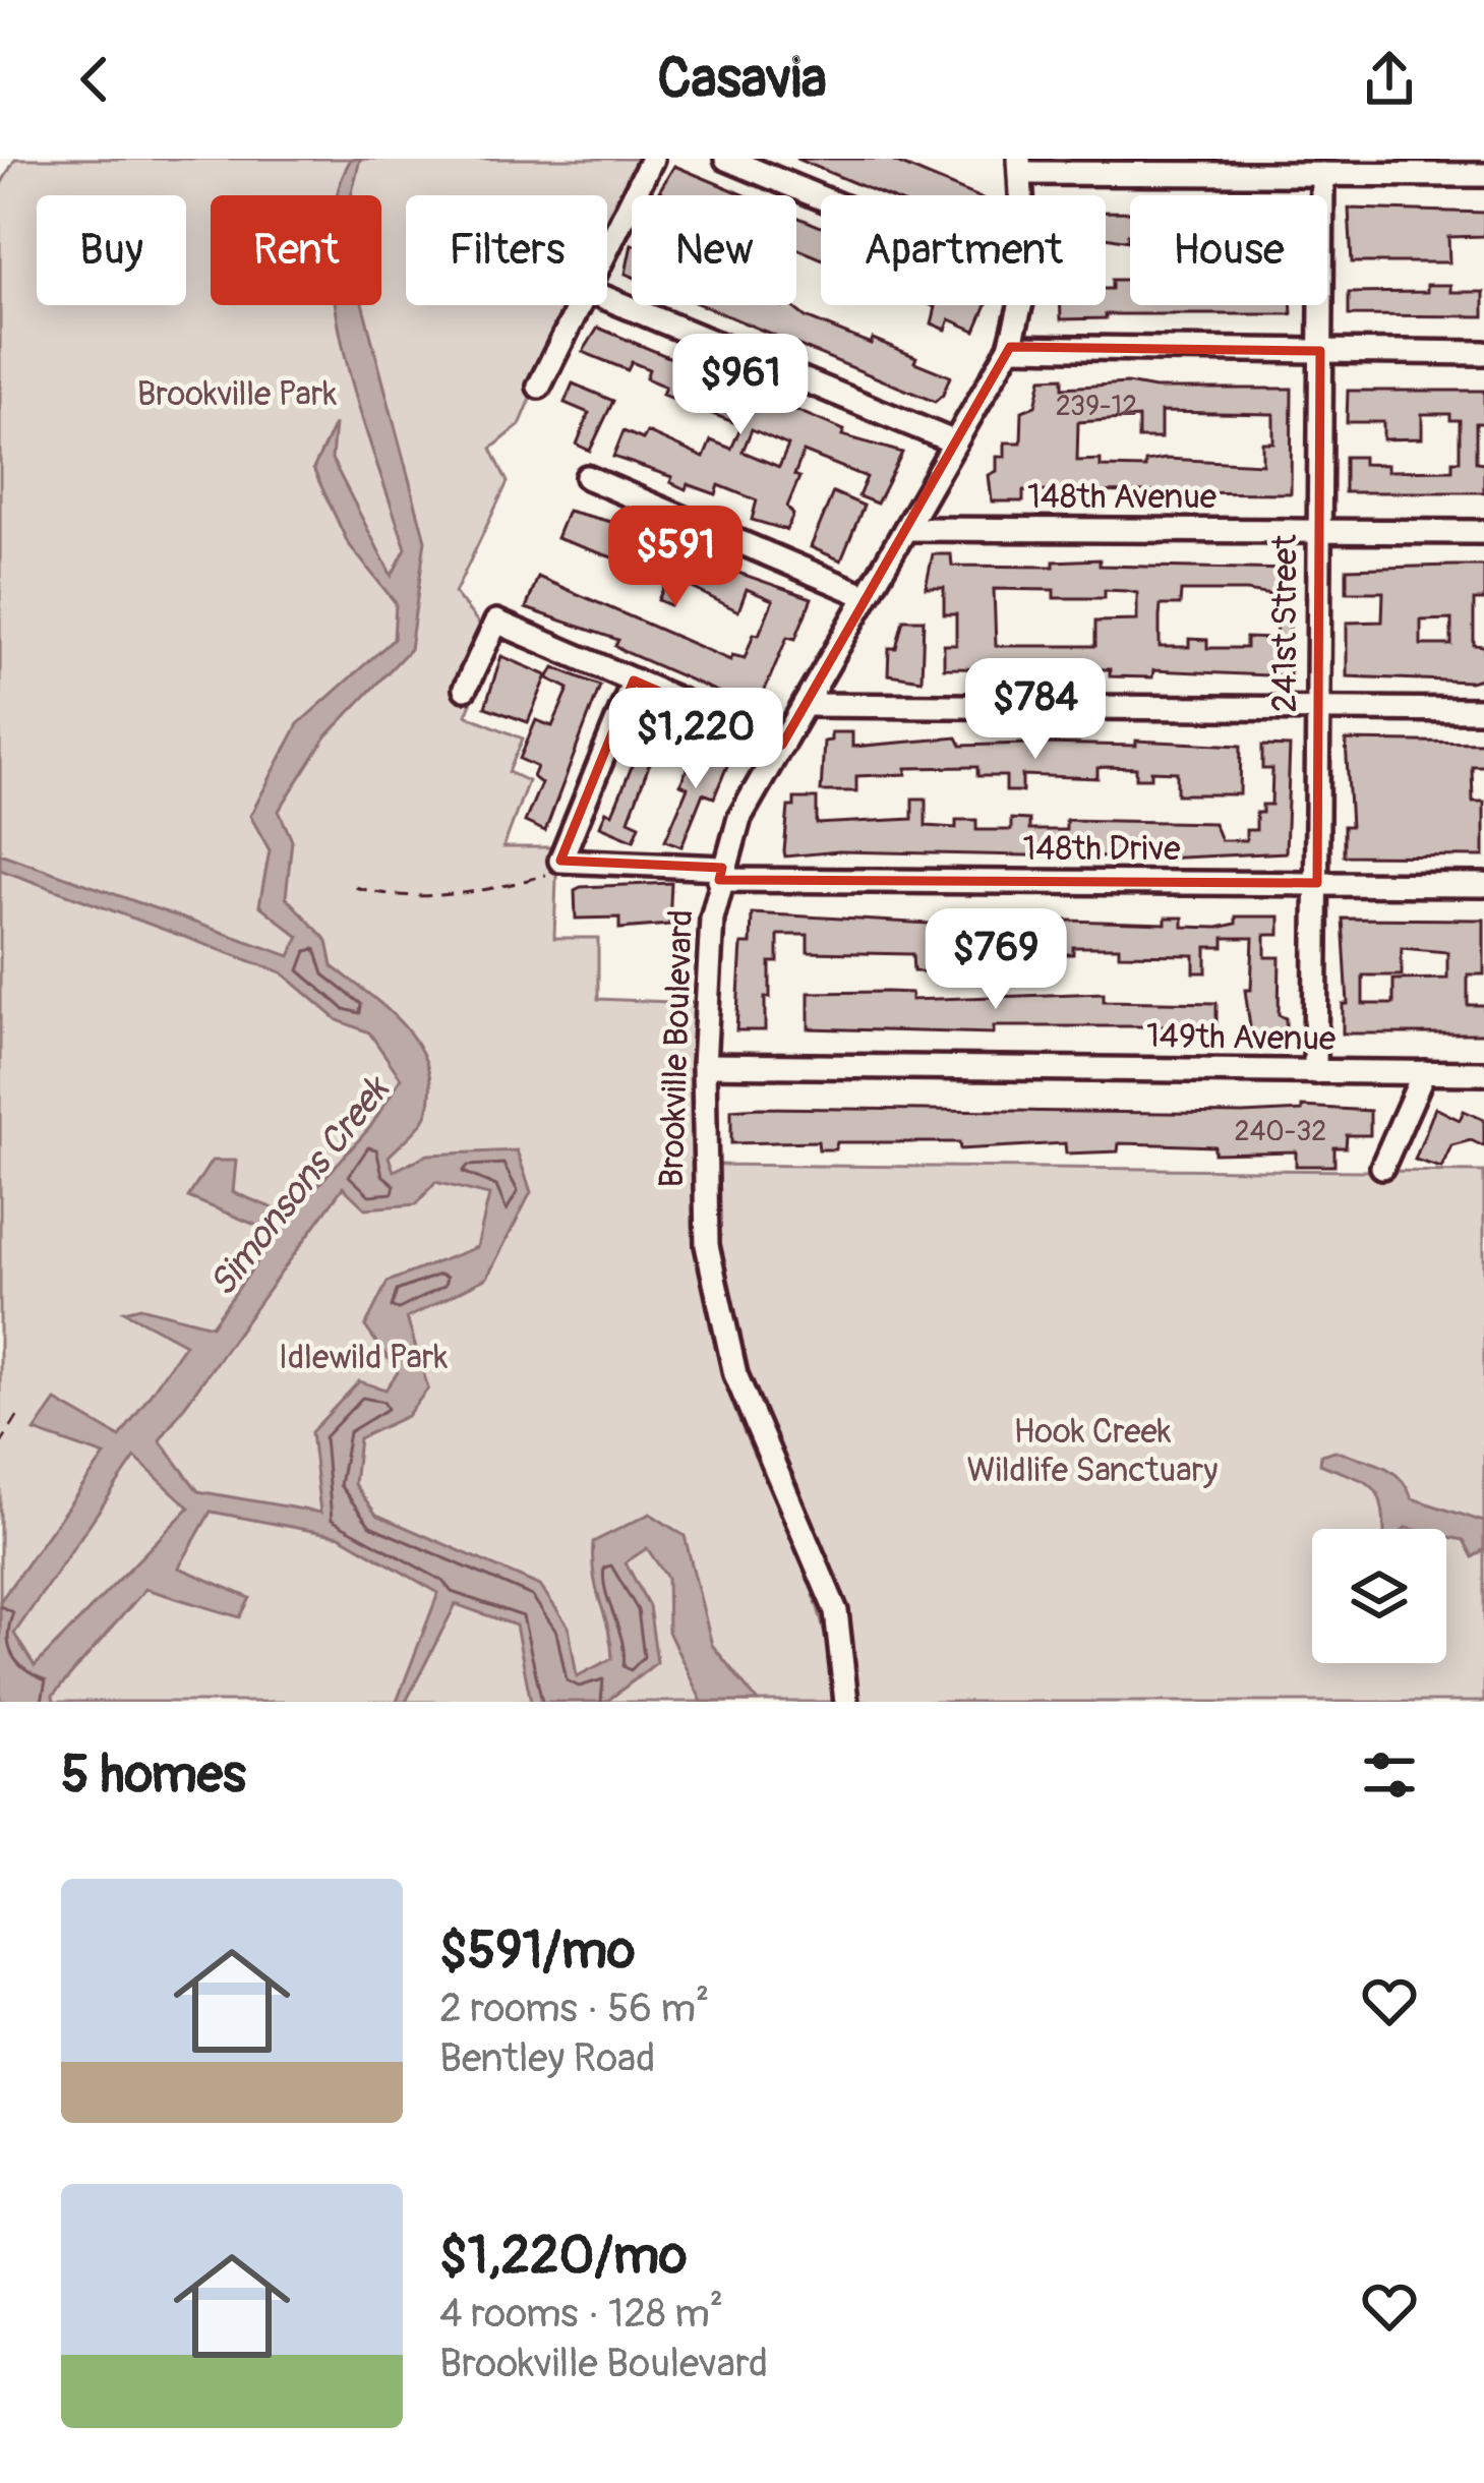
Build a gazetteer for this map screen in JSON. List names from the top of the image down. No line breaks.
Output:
{"streets":{"street":["148th Avenue","241st Street","148th Drive","149th Avenue","Brookville Boulevard"]},"crossings":[["148th Avenue","241st Street"],["148th Avenue","Brookville Boulevard"],["241st Street","148th Drive"],["241st Street","149th Avenue"],["148th Drive","Brookville Boulevard"],["149th Avenue","Brookville Boulevard"]],"water":["Simonsons Creek"],"parks":["Brookville Park","Idlewild Park","Hook Creek Wildlife Sanctuary"],"house_numbers":["239-12","240-32"],"page":{"header":"Casavia","chip":["Buy","Rent","Filters","New","Apartment","House"],"price":["$961","$591","$784","$1,220","$769"],"heading":"5 homes","list":[{"name":"$591/mo","note":"2 rooms · 56 m² · Bentley Road"},{"name":"$1,220/mo","note":"4 rooms · 128 m² · Brookville Boulevard"}]}}
